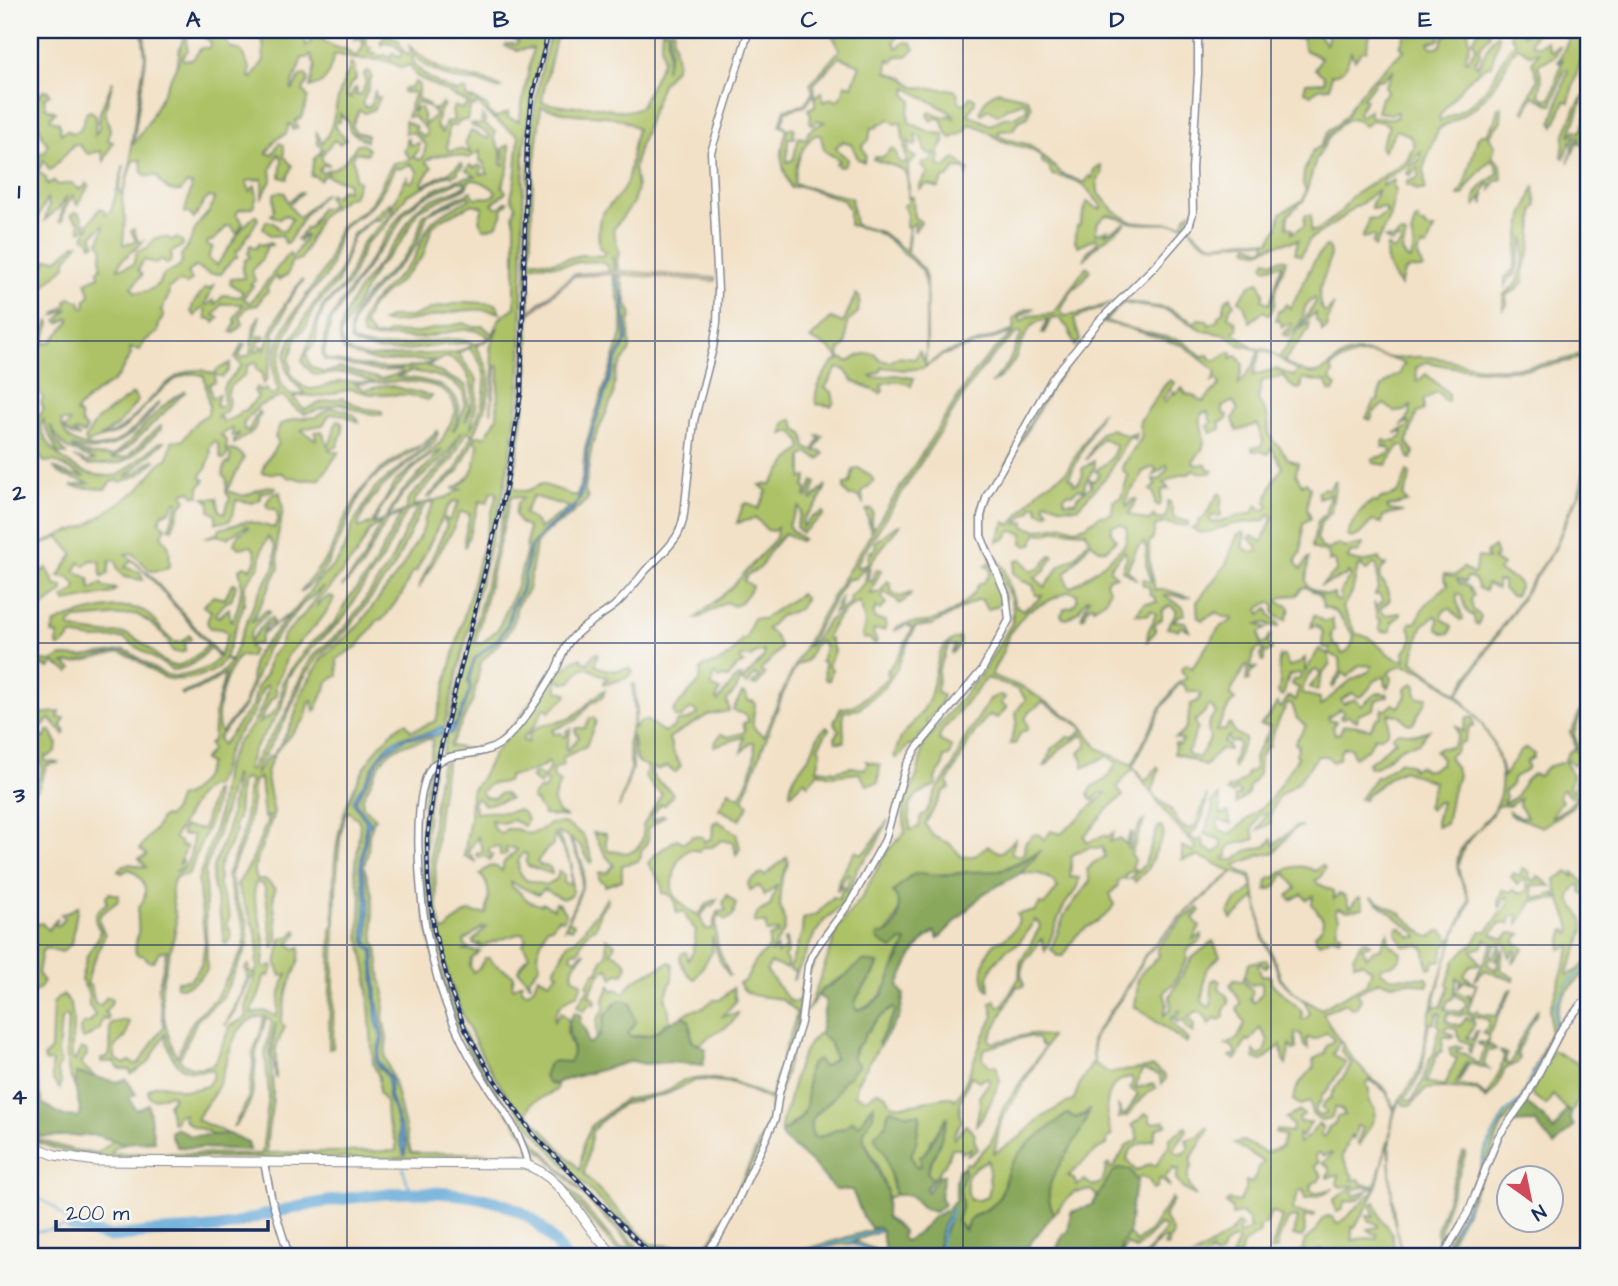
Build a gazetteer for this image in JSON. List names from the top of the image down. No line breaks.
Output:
{"scale_bar":"200 m","north":"bottom right","grid":{"columns":["A","B","C","D","E"],"rows":["1","2","3","4"]}}
